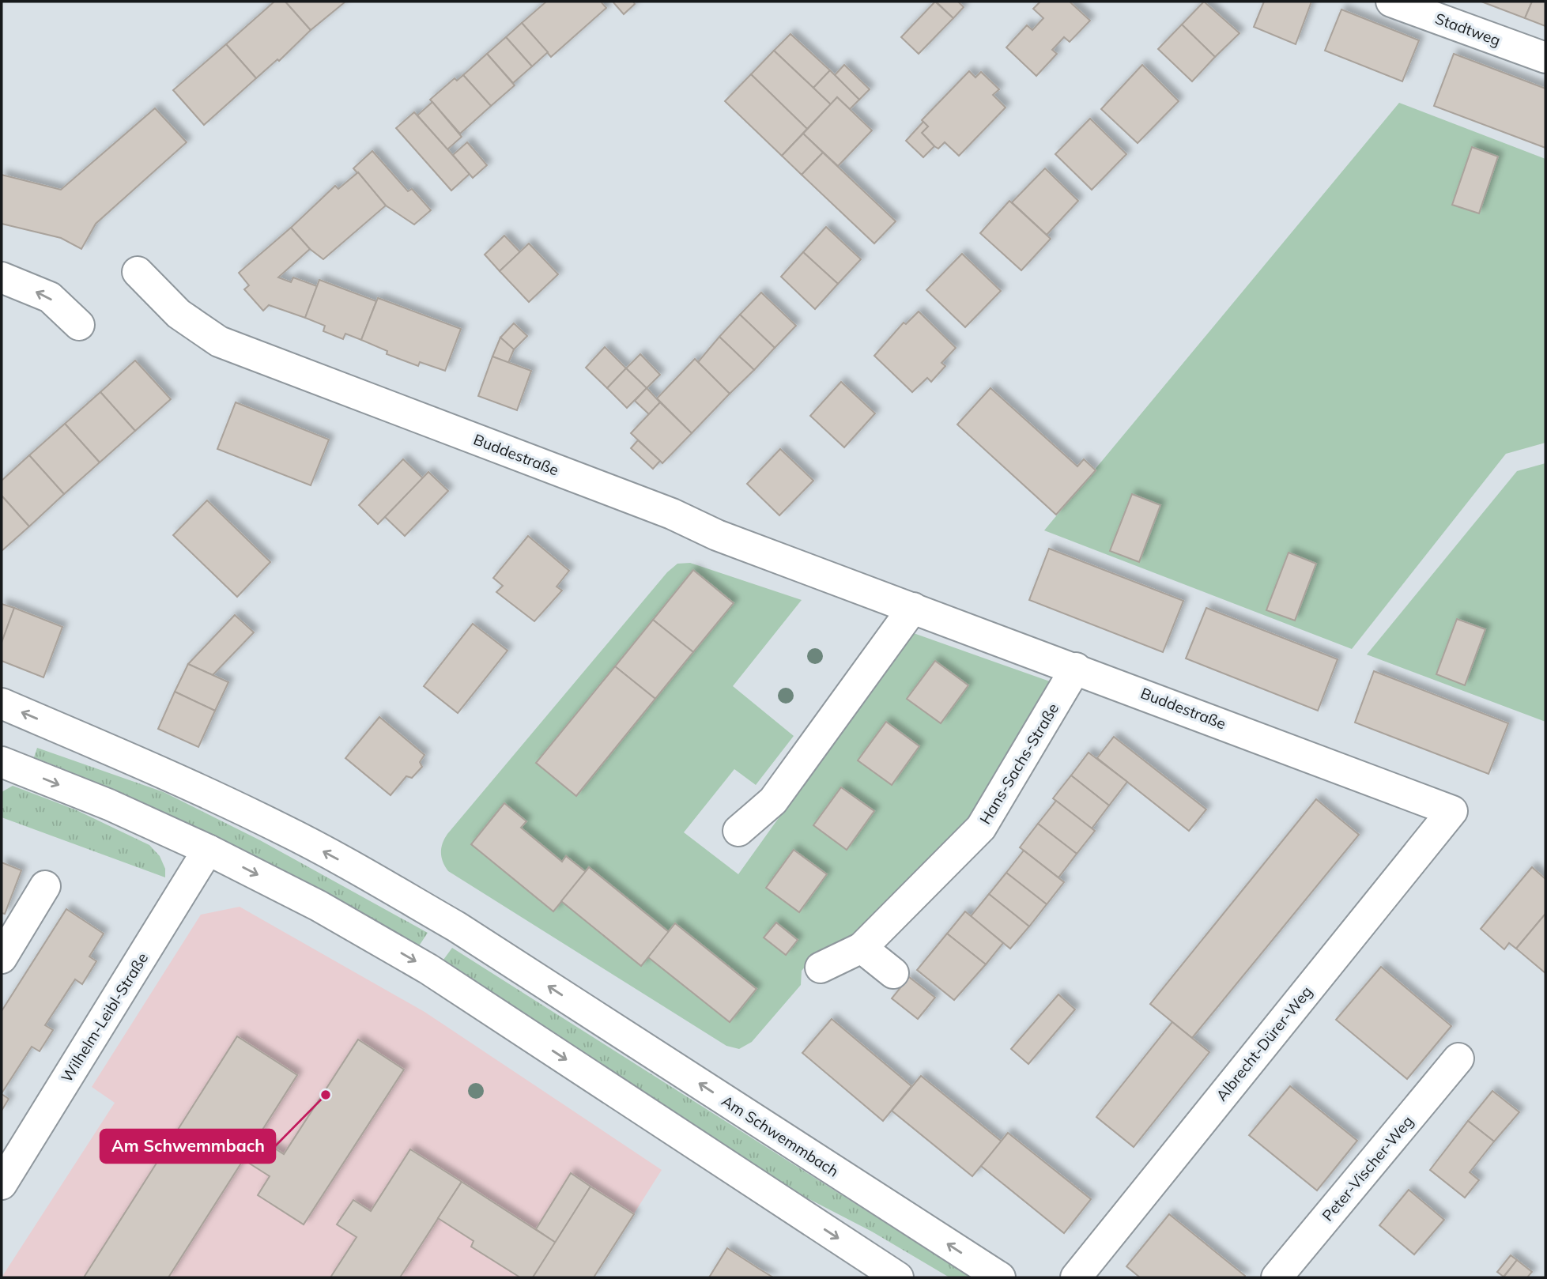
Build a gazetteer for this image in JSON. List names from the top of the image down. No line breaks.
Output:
{"streets":{"street":["Stadtweg","Buddestraße","Hans-Sachs-Straße","Wilhelm-Leibl-Straße","Albrecht-Dürer-Weg","Am Schwemmbach","Peter-Vischer-Weg"]},"crossings":[["Buddestraße","Hans-Sachs-Straße"],["Buddestraße","Albrecht-Dürer-Weg"]],"places":["Am Schwemmbach"]}
